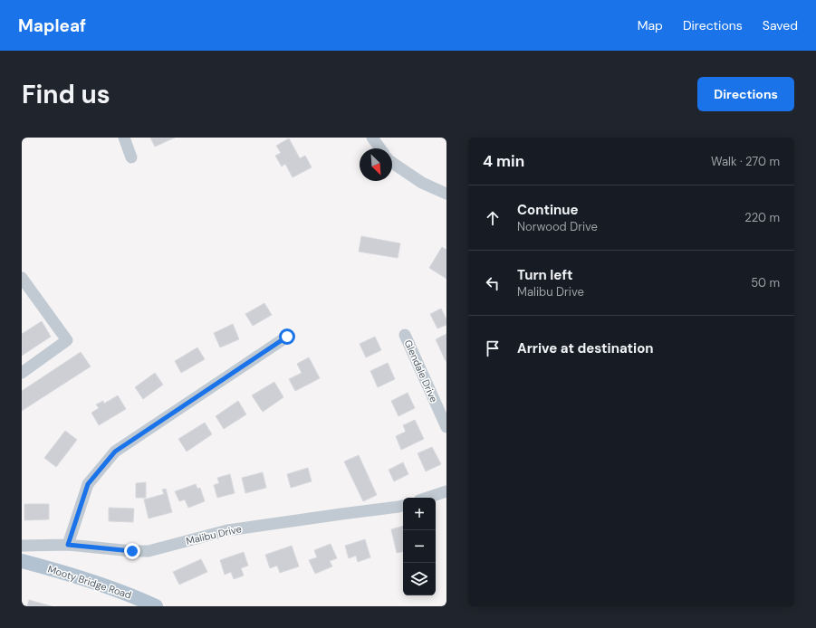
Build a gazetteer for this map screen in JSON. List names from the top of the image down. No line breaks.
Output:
{"streets":{"main road":["Mooty Bridge Road"],"street":["Glendale Drive","Malibu Drive"]},"north":"bottom right","page":{"header":"Mapleaf","nav":["Map","Directions","Saved"],"buttons":"Directions","title":"Find us","heading":["4 min","Walk · 270 m"],"list":[["Continue","Norwood Drive","220 m"],["Turn left","Malibu Drive","50 m"],"Arrive at destination"],"map_buttons":["+","−"]}}
